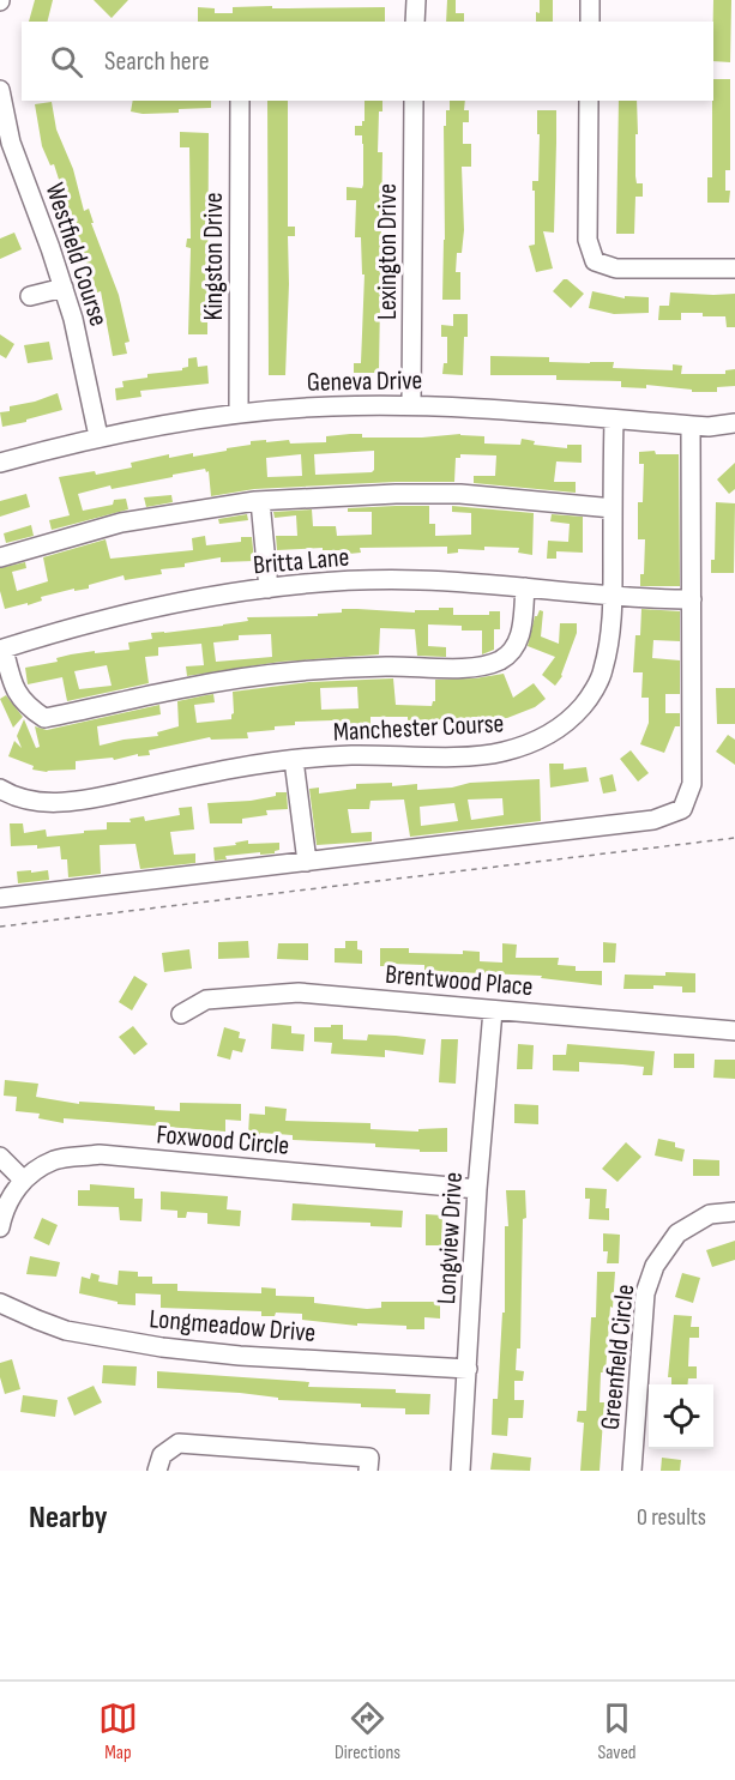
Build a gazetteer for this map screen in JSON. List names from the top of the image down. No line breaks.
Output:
{"streets":{"street":["Lexington Drive","Westfield Course","Kingston Drive","Geneva Drive","Britta Lane","Manchester Course","Brentwood Place","Foxwood Circle","Longview Drive","Longmeadow Drive","Greenfield Circle"]},"crossings":[["Lexington Drive","Geneva Drive"],["Westfield Course","Geneva Drive"],["Kingston Drive","Geneva Drive"],["Geneva Drive","Manchester Course"],["Britta Lane","Manchester Course"],["Brentwood Place","Longview Drive"],["Foxwood Circle","Longview Drive"],["Longview Drive","Longmeadow Drive"]],"page":{"search":"Search here","heading":["Nearby","0 results"],"nav":["Map","Directions","Saved"]}}
